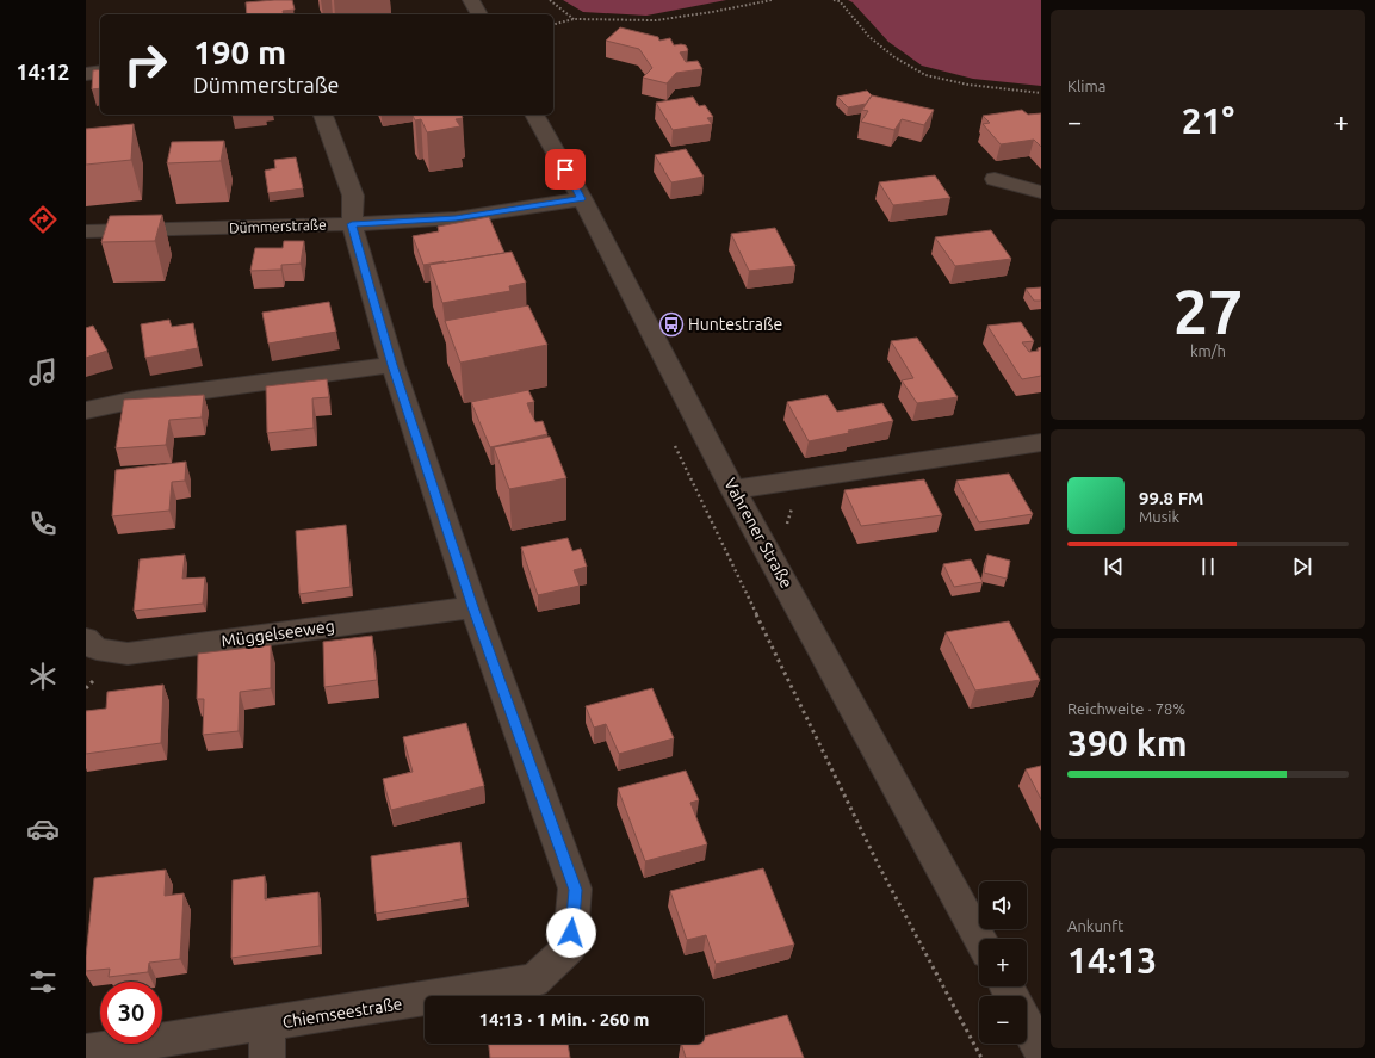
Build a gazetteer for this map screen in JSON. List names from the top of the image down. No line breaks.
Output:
{"streets":{"street":["Dümmerstraße","Vahrener Straße","Müggelseeweg","Chiemseestraße"]},"crossings":[["Dümmerstraße","Vahrener Straße"],["Dümmerstraße","Chiemseestraße"],["Müggelseeweg","Chiemseestraße"]],"places":{"bus stop":["Huntestraße"]},"page":{"tabs":"14:12","tile":["Klima",["27","km/h"],["Reichweite · 78%","390 km"],["Ankunft","14:13"]],"turn":["190 m","Dümmerstraße"],"heat":["−","21°","+"],"song":["99.8 FM","Musik"],"map_buttons":["+","−"],"limit":"30","trip":"14:13 · 1 Min. · 260 m"}}
